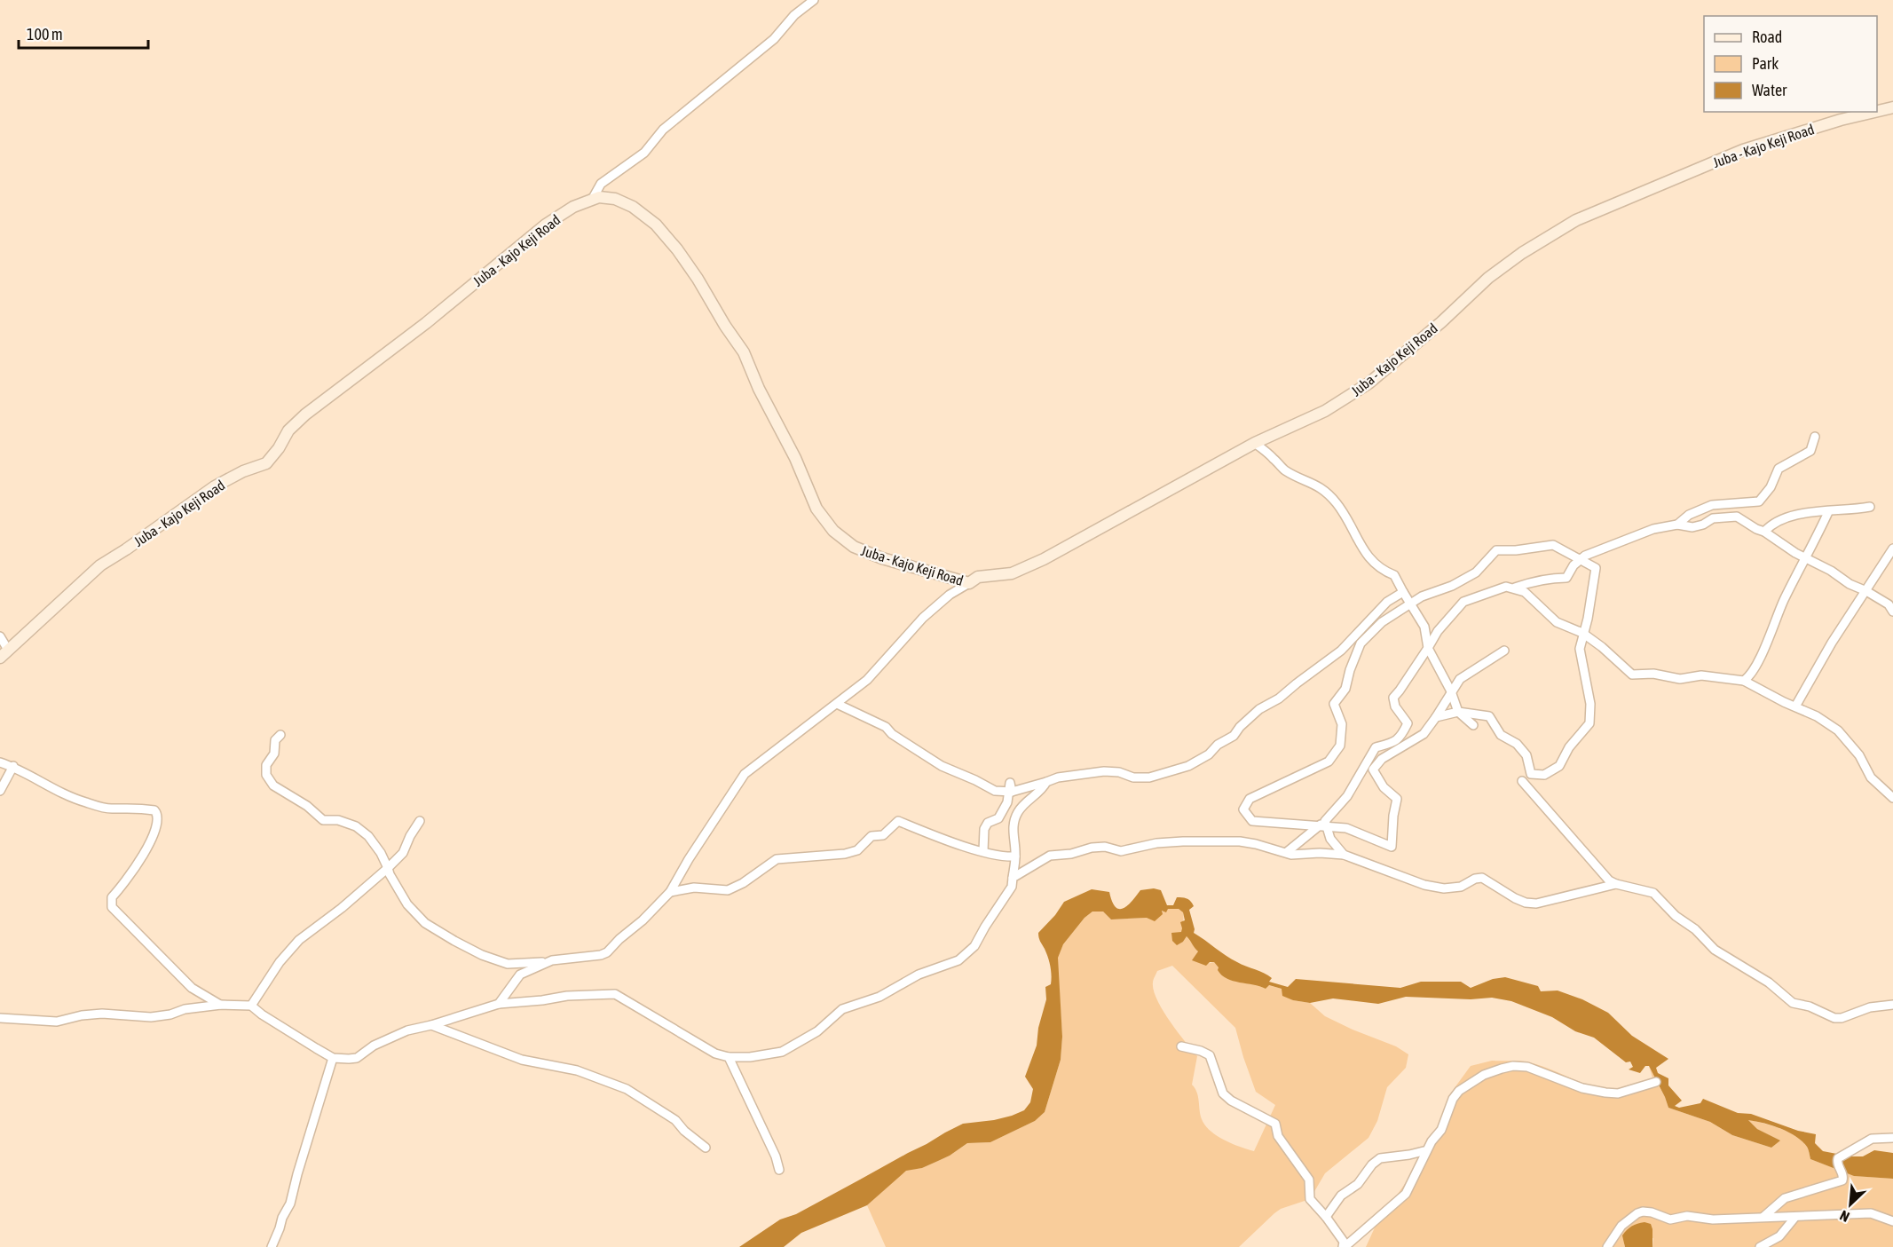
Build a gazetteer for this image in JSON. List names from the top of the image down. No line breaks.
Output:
{"streets":{"main road":["Juba - Kajo Keji Road"]},"legend":["Road","Park","Water"],"scale_bar":"100 m","north":"bottom left"}
